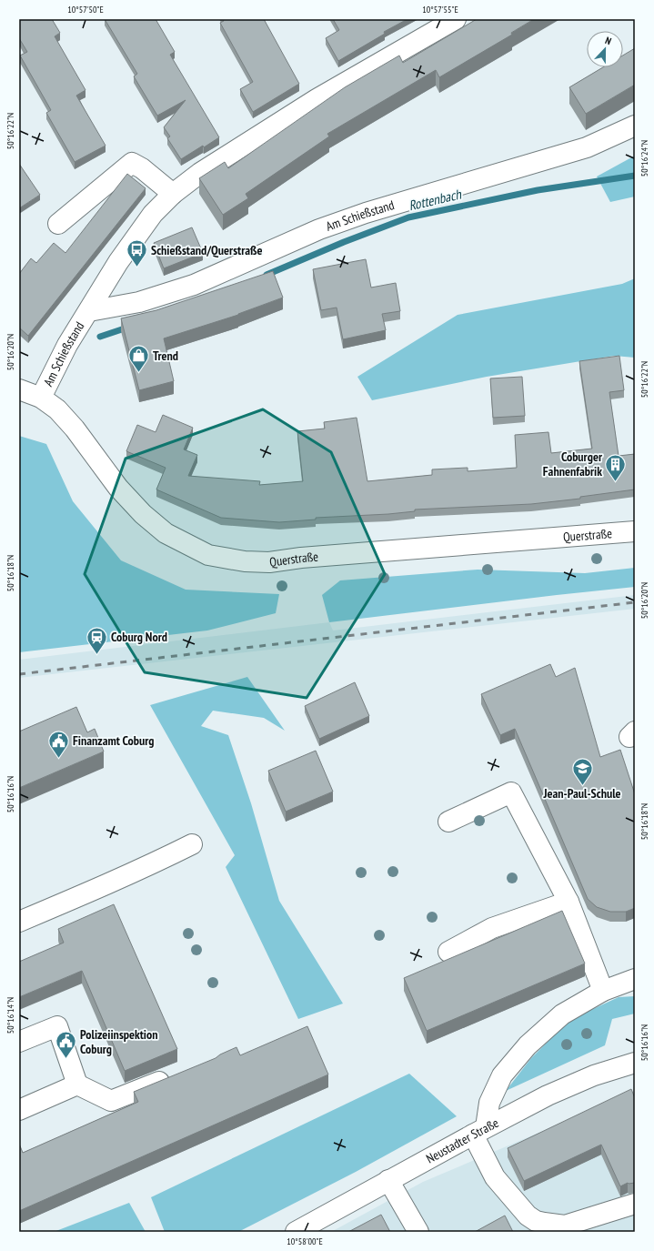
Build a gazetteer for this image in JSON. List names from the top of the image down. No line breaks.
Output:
{"streets":{"street":["Am Schießstand","Querstraße","Neustadter Straße"]},"crossings":[["Am Schießstand","Querstraße"]],"water":["Rottenbach"],"places":{"bus stop":["Schießstand/Querstraße"],"shop":["Trend"],"building":["Coburger Fahnenfabrik"],"station":["Coburg Nord"],"public building":["Finanzamt Coburg","Polizeiinspektion Coburg"],"school or university":["Jean-Paul-Schule"]},"north":"top","coordinates":["10°57'50\"E","10°57'55\"E","50°16'22\"N","50°16'24\"N","50°16'20\"N","50°16'18\"N","50°16'16\"N","50°16'14\"N","10°58'00\"E"]}
